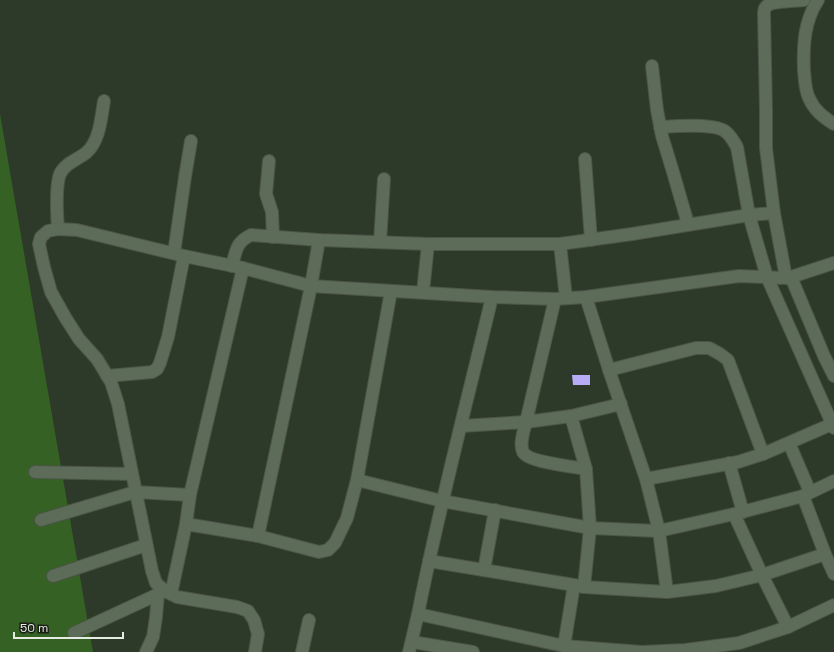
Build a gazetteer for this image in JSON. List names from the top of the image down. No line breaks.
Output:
{"scale_bar":"50 m"}
